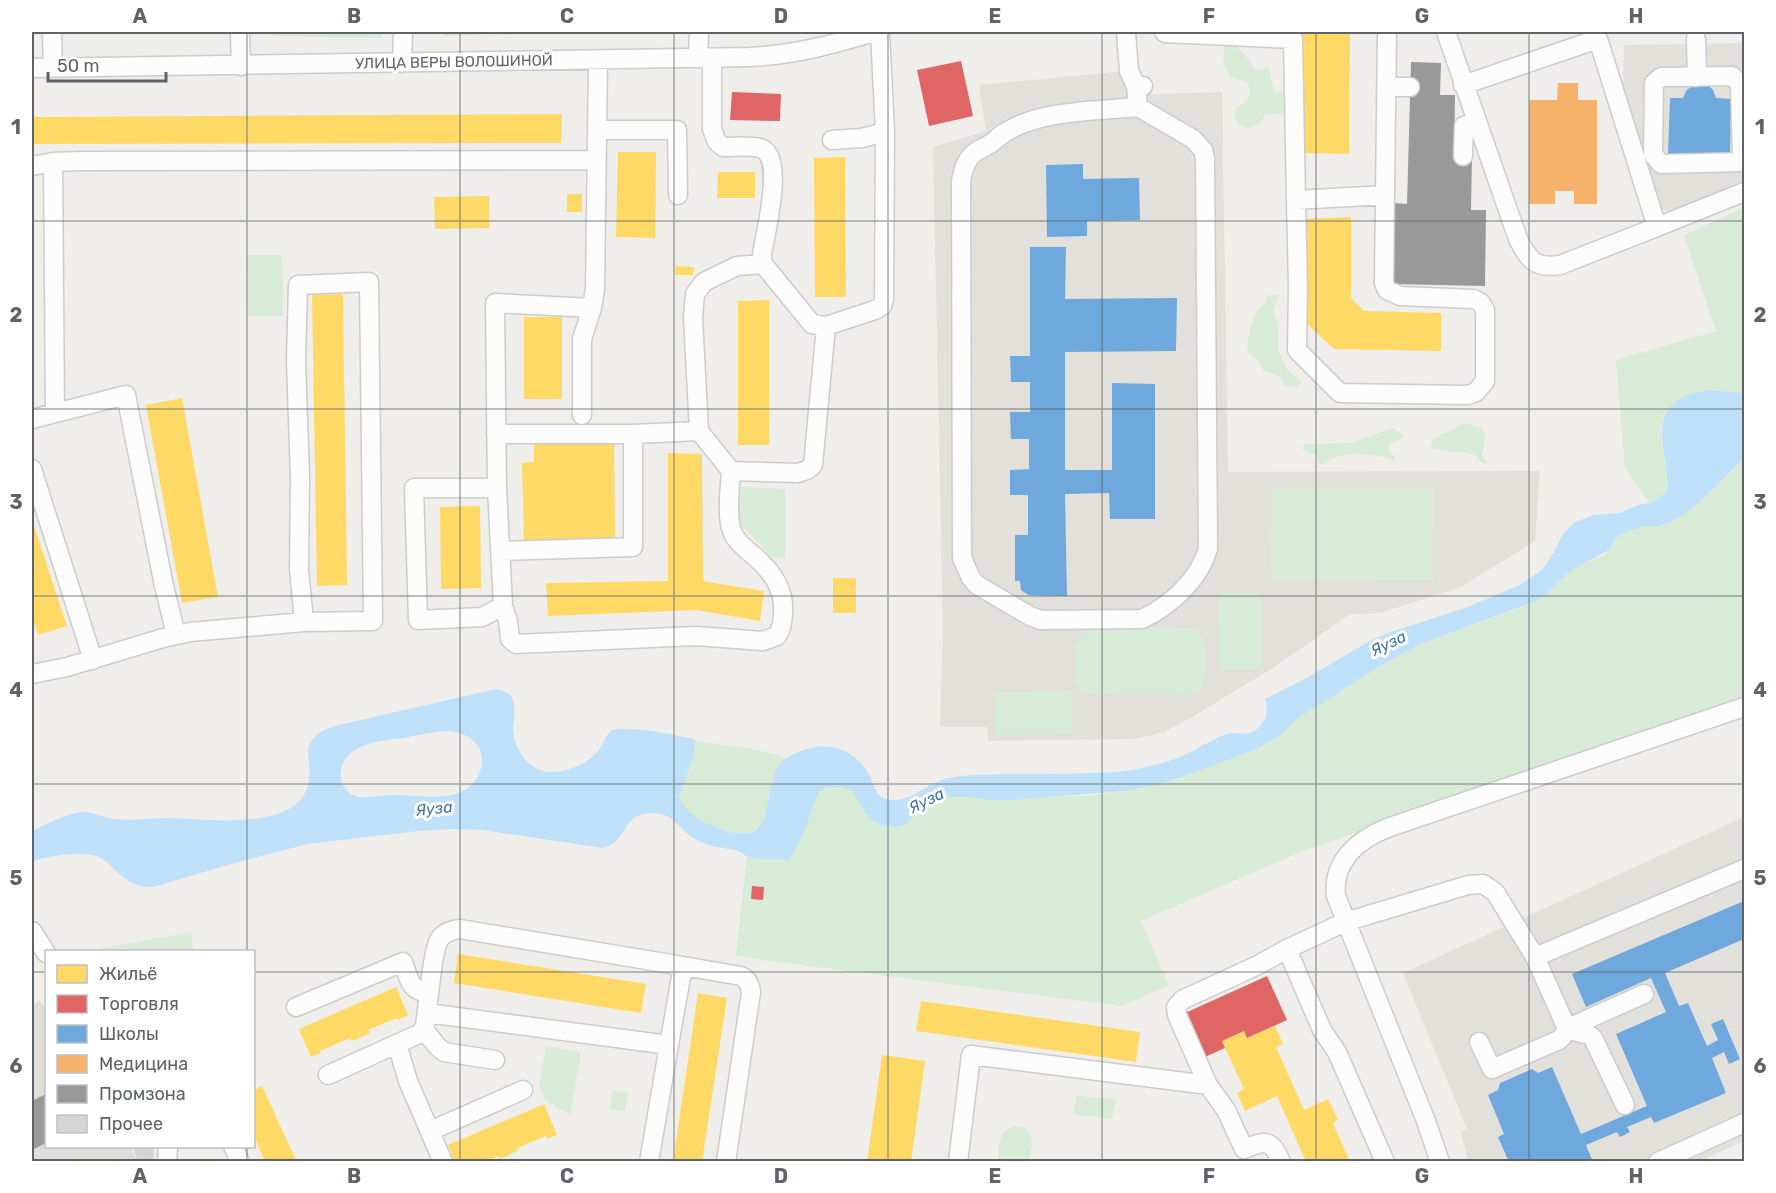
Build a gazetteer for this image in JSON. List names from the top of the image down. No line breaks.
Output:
{"streets":{"street":["УЛИЦА ВЕРЫ ВОЛОШИНОЙ"]},"water":["Яуза"],"legend":["Жильё","Торговля","Школы","Медицина","Промзона","Прочее"],"scale_bar":"50 m","grid":{"columns":["A","B","C","D","E","F","G","H"],"rows":["1","2","3","4","5","6"]}}
